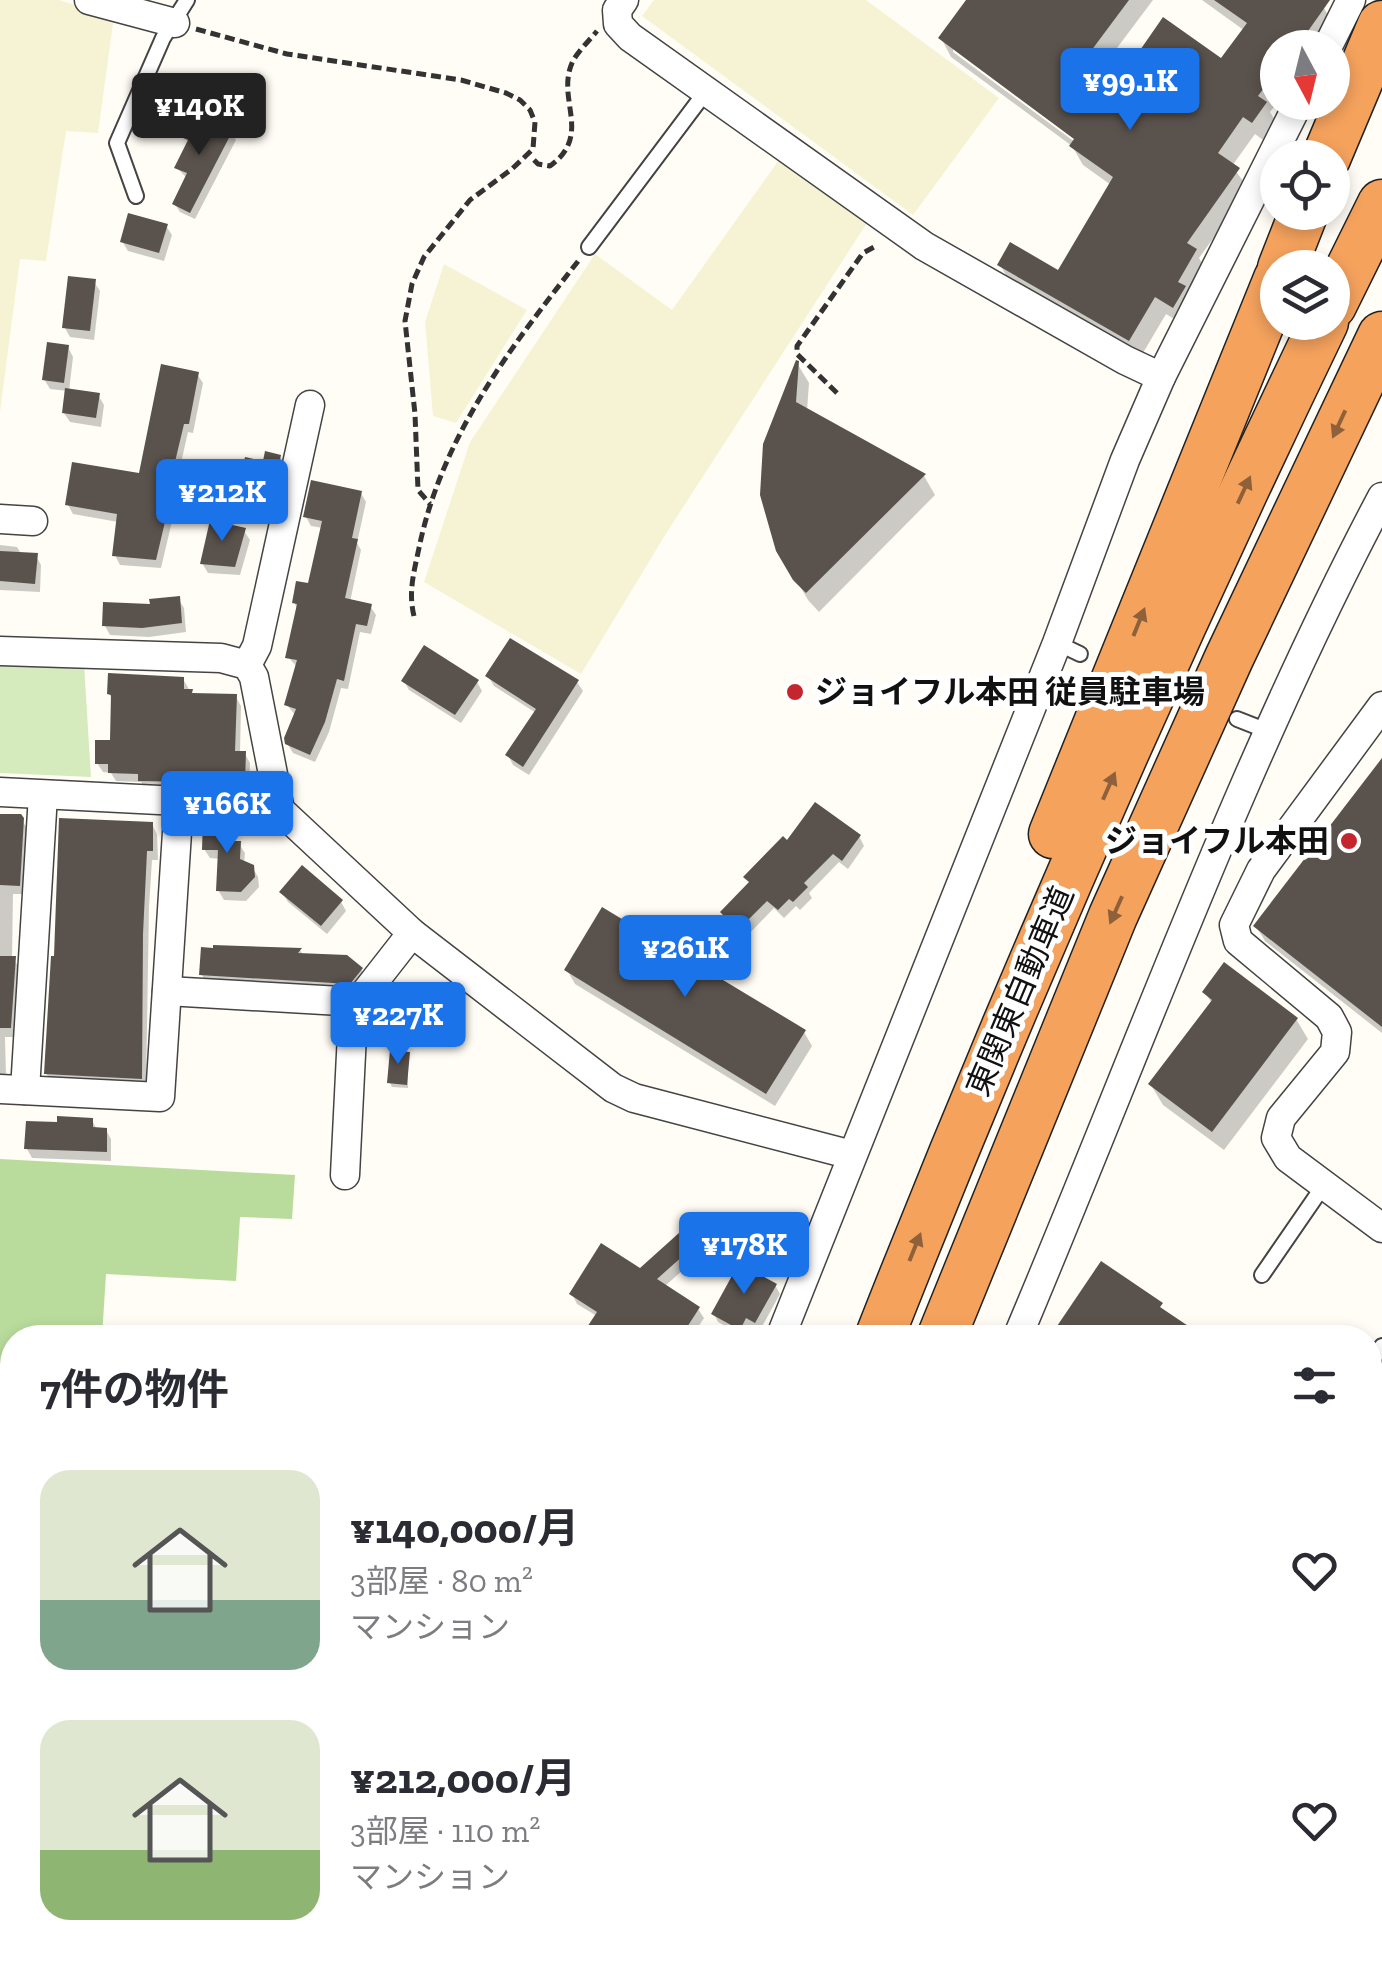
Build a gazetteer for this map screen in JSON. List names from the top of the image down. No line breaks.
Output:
{"streets":{"highway":["東関東自動車道"]},"places":["ジョイフル本田 従員駐車場","ジョイフル本田"],"north":"bottom","page":{"price":["¥99.1K","¥140K","¥212K","¥166K","¥261K","¥227K","¥178K"],"heading":"7件の物件","list":[{"name":"¥140,000/月","note":"3部屋 · 80 m² · マンション"},{"name":"¥212,000/月","note":"3部屋 · 110 m² · マンション"}]}}
